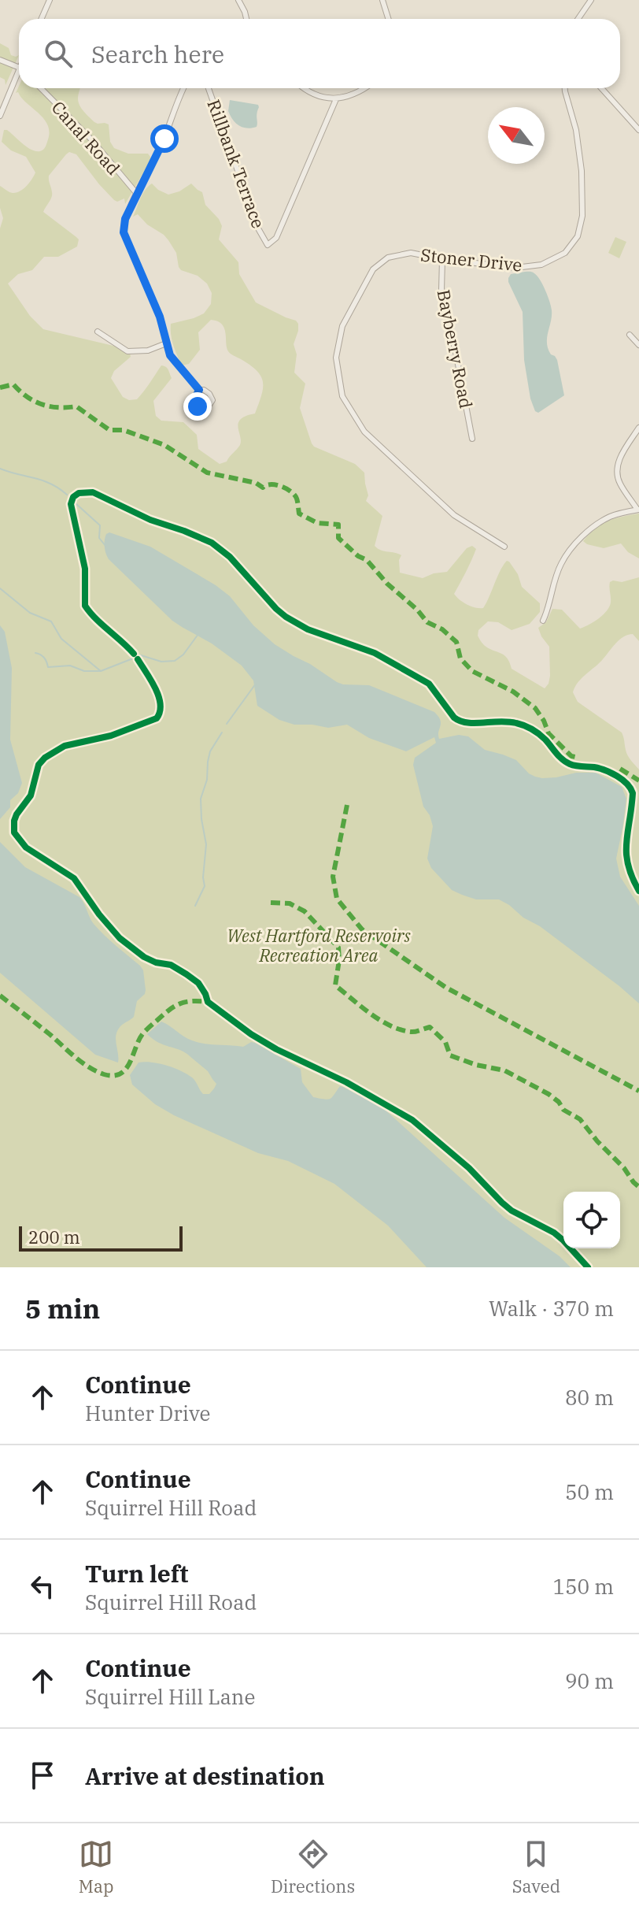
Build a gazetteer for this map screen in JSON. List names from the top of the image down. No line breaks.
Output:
{"streets":{"street":["Canal Road","Rillbank Terrace","Stoner Drive","Bayberry Road"]},"crossings":[["Stoner Drive","Bayberry Road"]],"parks":["West Hartford Reservoirs Recreation Area"],"scale_bar":"200 m","north":"top left","page":{"search":"Search here","scale":"200 m","heading":["5 min","Walk · 370 m"],"list":[["Continue","Hunter Drive","80 m"],["Continue","Squirrel Hill Road","50 m"],["Turn left","Squirrel Hill Road","150 m"],["Continue","Squirrel Hill Lane","90 m"],"Arrive at destination"],"nav":["Map","Directions","Saved"]}}
